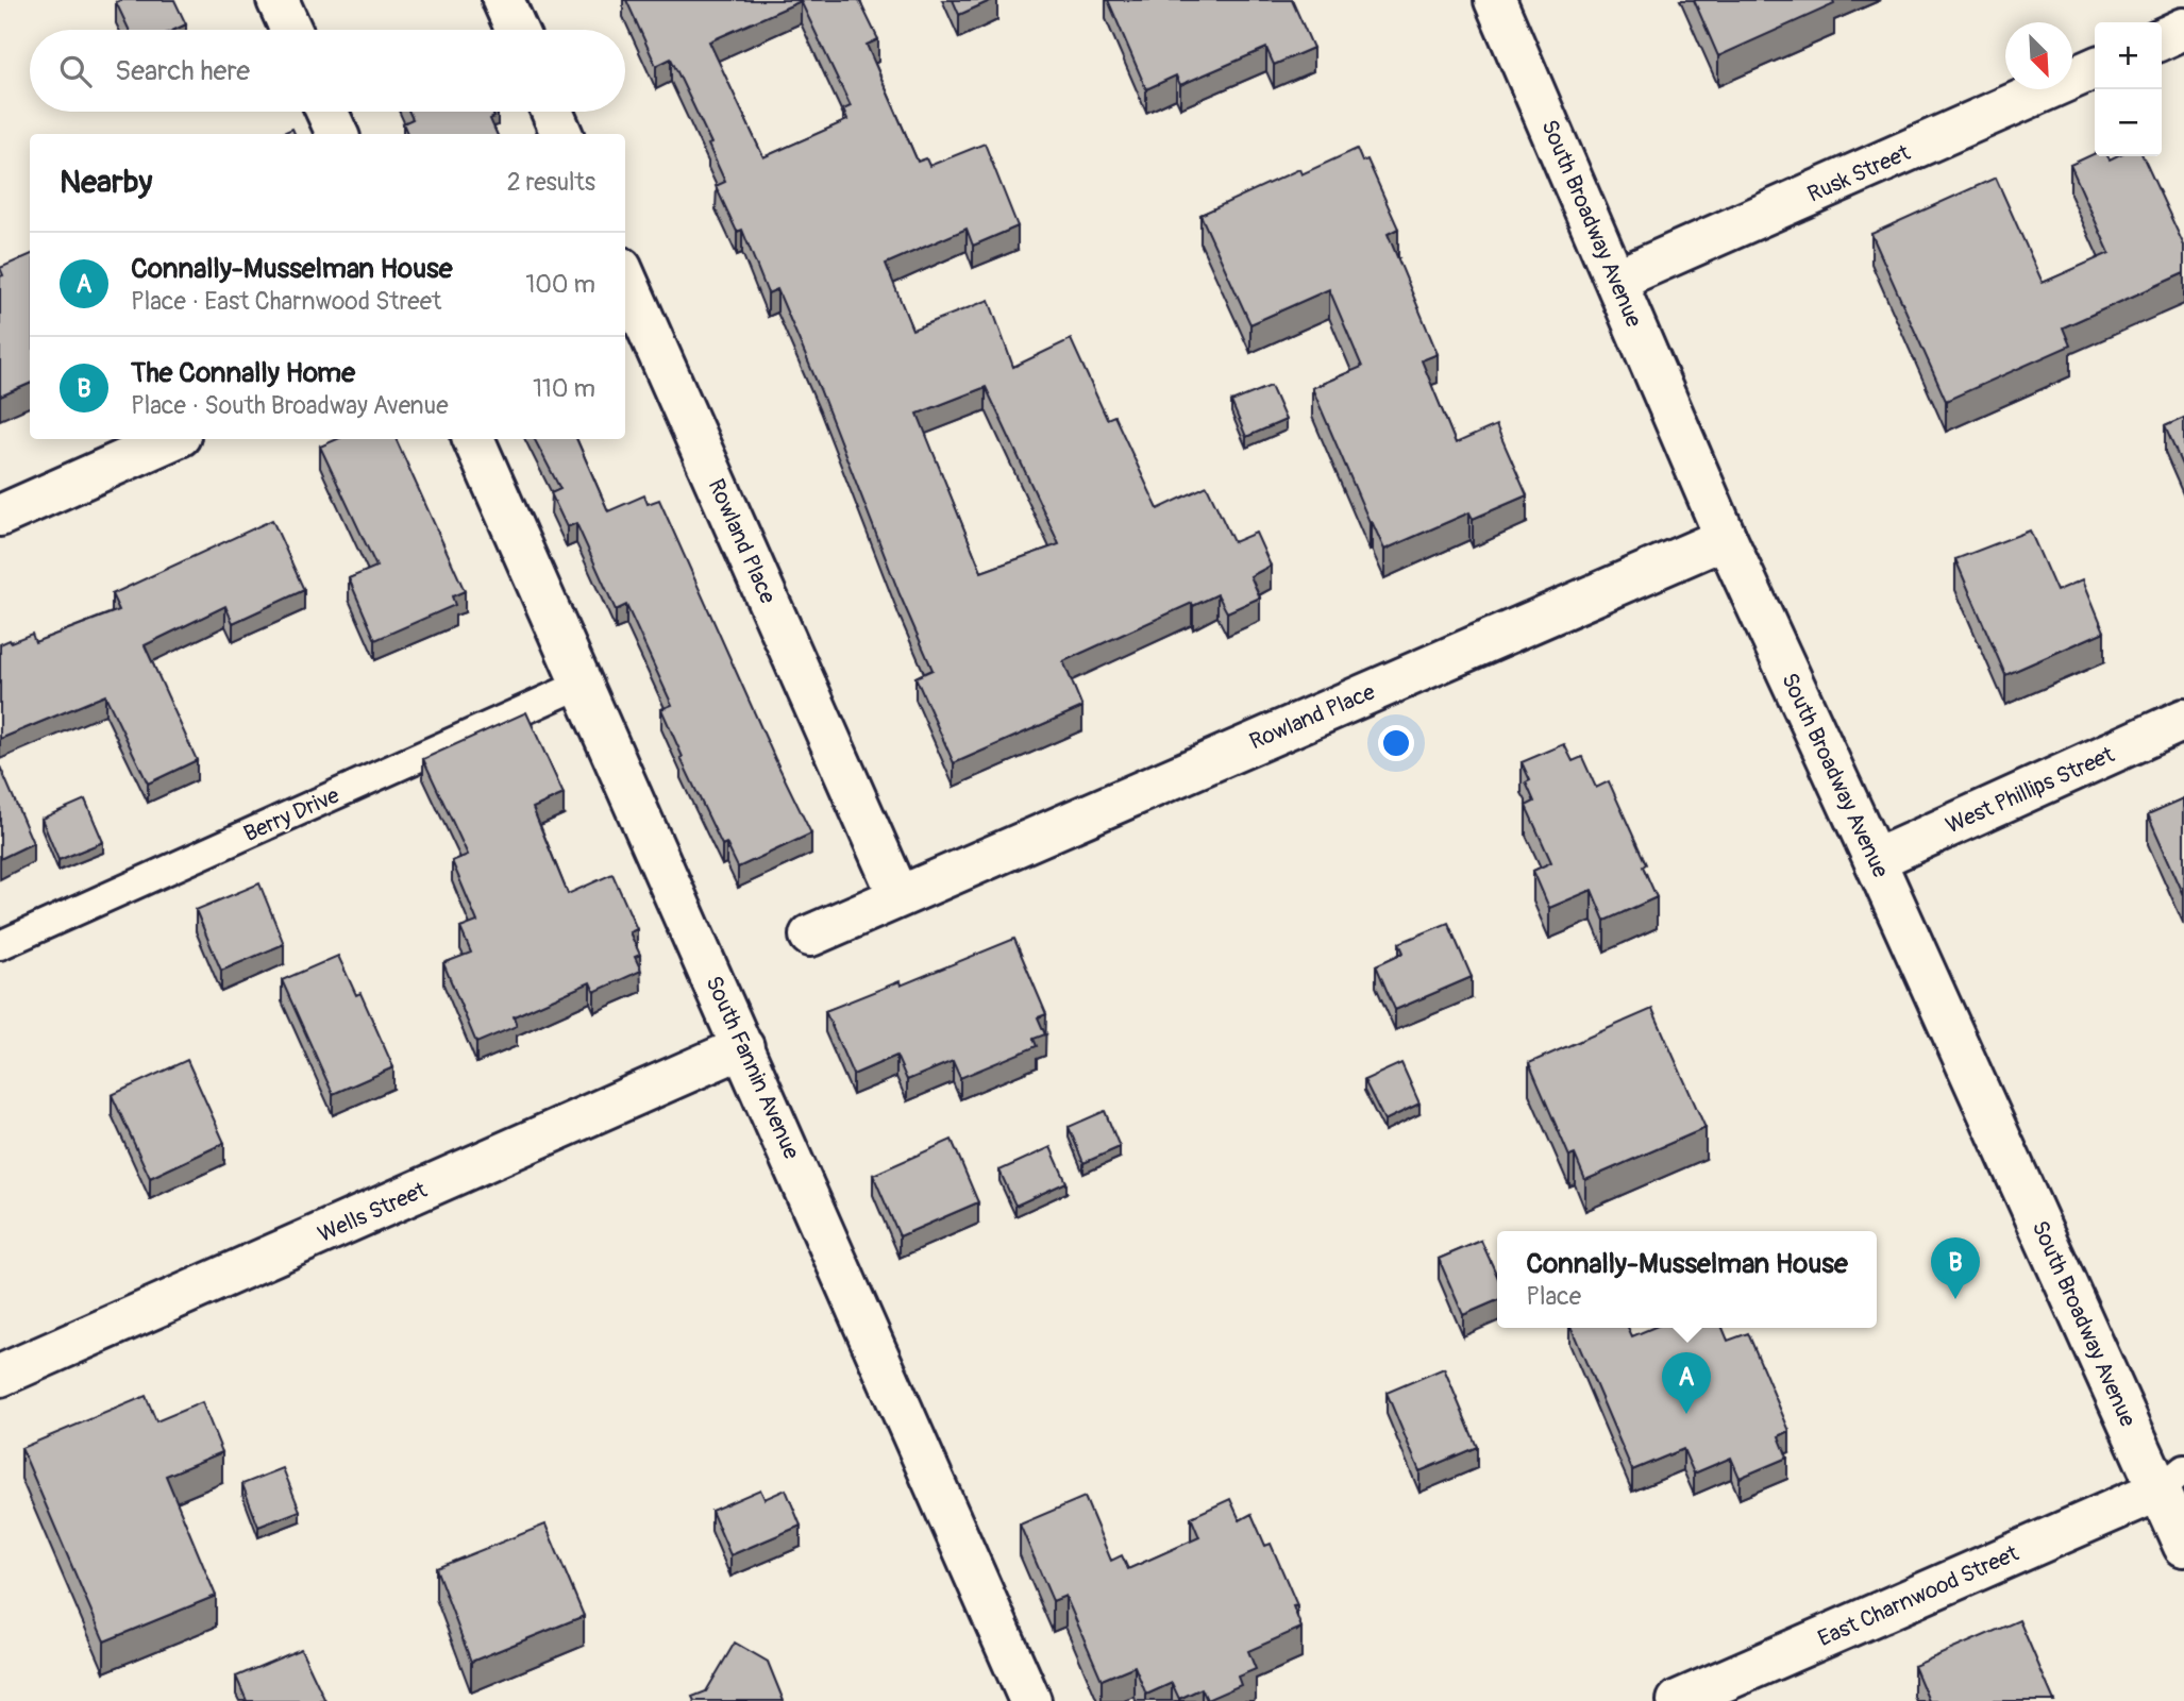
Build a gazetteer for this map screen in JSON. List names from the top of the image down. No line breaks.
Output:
{"streets":{"street":["Rusk Street","South Broadway Avenue","Rowland Place","West Phillips Street","South Fannin Avenue","Wells Street","East Charnwood Street"],"lane":["Berry Drive"]},"crossings":[["Rusk Street","South Broadway Avenue"],["South Broadway Avenue","Rowland Place"],["South Broadway Avenue","West Phillips Street"],["South Broadway Avenue","East Charnwood Street"],["Berry Drive","South Fannin Avenue"],["South Fannin Avenue","Wells Street"]],"north":"bottom right","page":{"map_buttons":["+","−"],"search":"Search here","heading":["Nearby","2 results"],"list":[{"mark":"A","name":"Connally-Musselman House","note":"Place · East Charnwood Street","value":"100 m"},{"mark":"B","name":"The Connally Home","note":"Place · South Broadway Avenue","value":"110 m"}],"popup":["Connally-Musselman House","Place"],"pins":["B","A"]}}
